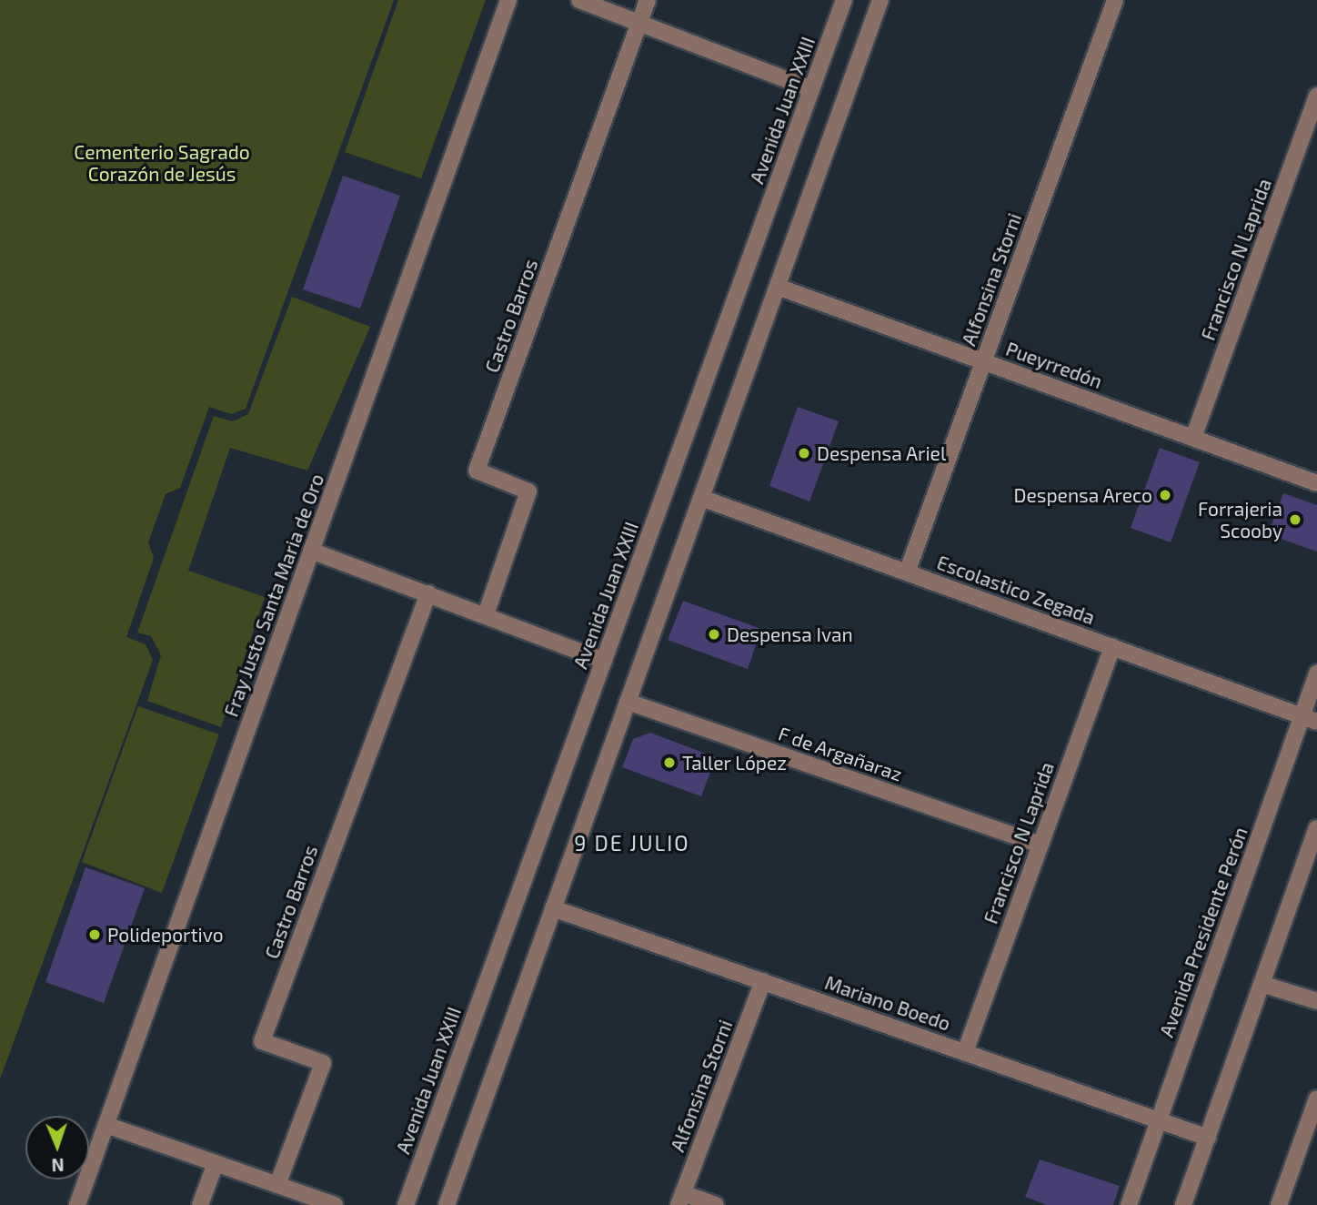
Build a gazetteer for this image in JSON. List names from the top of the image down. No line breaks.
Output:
{"streets":{"street":["Avenida Juan XXIII","Francisco N Laprida","Alfonsina Storni","Castro Barros","Pueyrredón","Escolastico Zegada","Fray Justo Santa Maria de Oro","F de Argañaraz","Avenida Presidente Perón","Mariano Boedo"]},"crossings":[["Francisco N Laprida","Pueyrredón"],["Francisco N Laprida","Escolastico Zegada"],["Francisco N Laprida","F de Argañaraz"],["Francisco N Laprida","Mariano Boedo"],["Alfonsina Storni","Pueyrredón"],["Alfonsina Storni","Escolastico Zegada"],["Alfonsina Storni","Mariano Boedo"],["Escolastico Zegada","Avenida Presidente Perón"],["Avenida Presidente Perón","Mariano Boedo"]],"districts":["9 DE JULIO"],"parks":["Cementerio Sagrado Corazón de Jesús"],"places":["Despensa Ariel","Despensa Areco","Forrajeria Scooby","Despensa Ivan","Taller López","Polideportivo"],"north":"bottom"}
